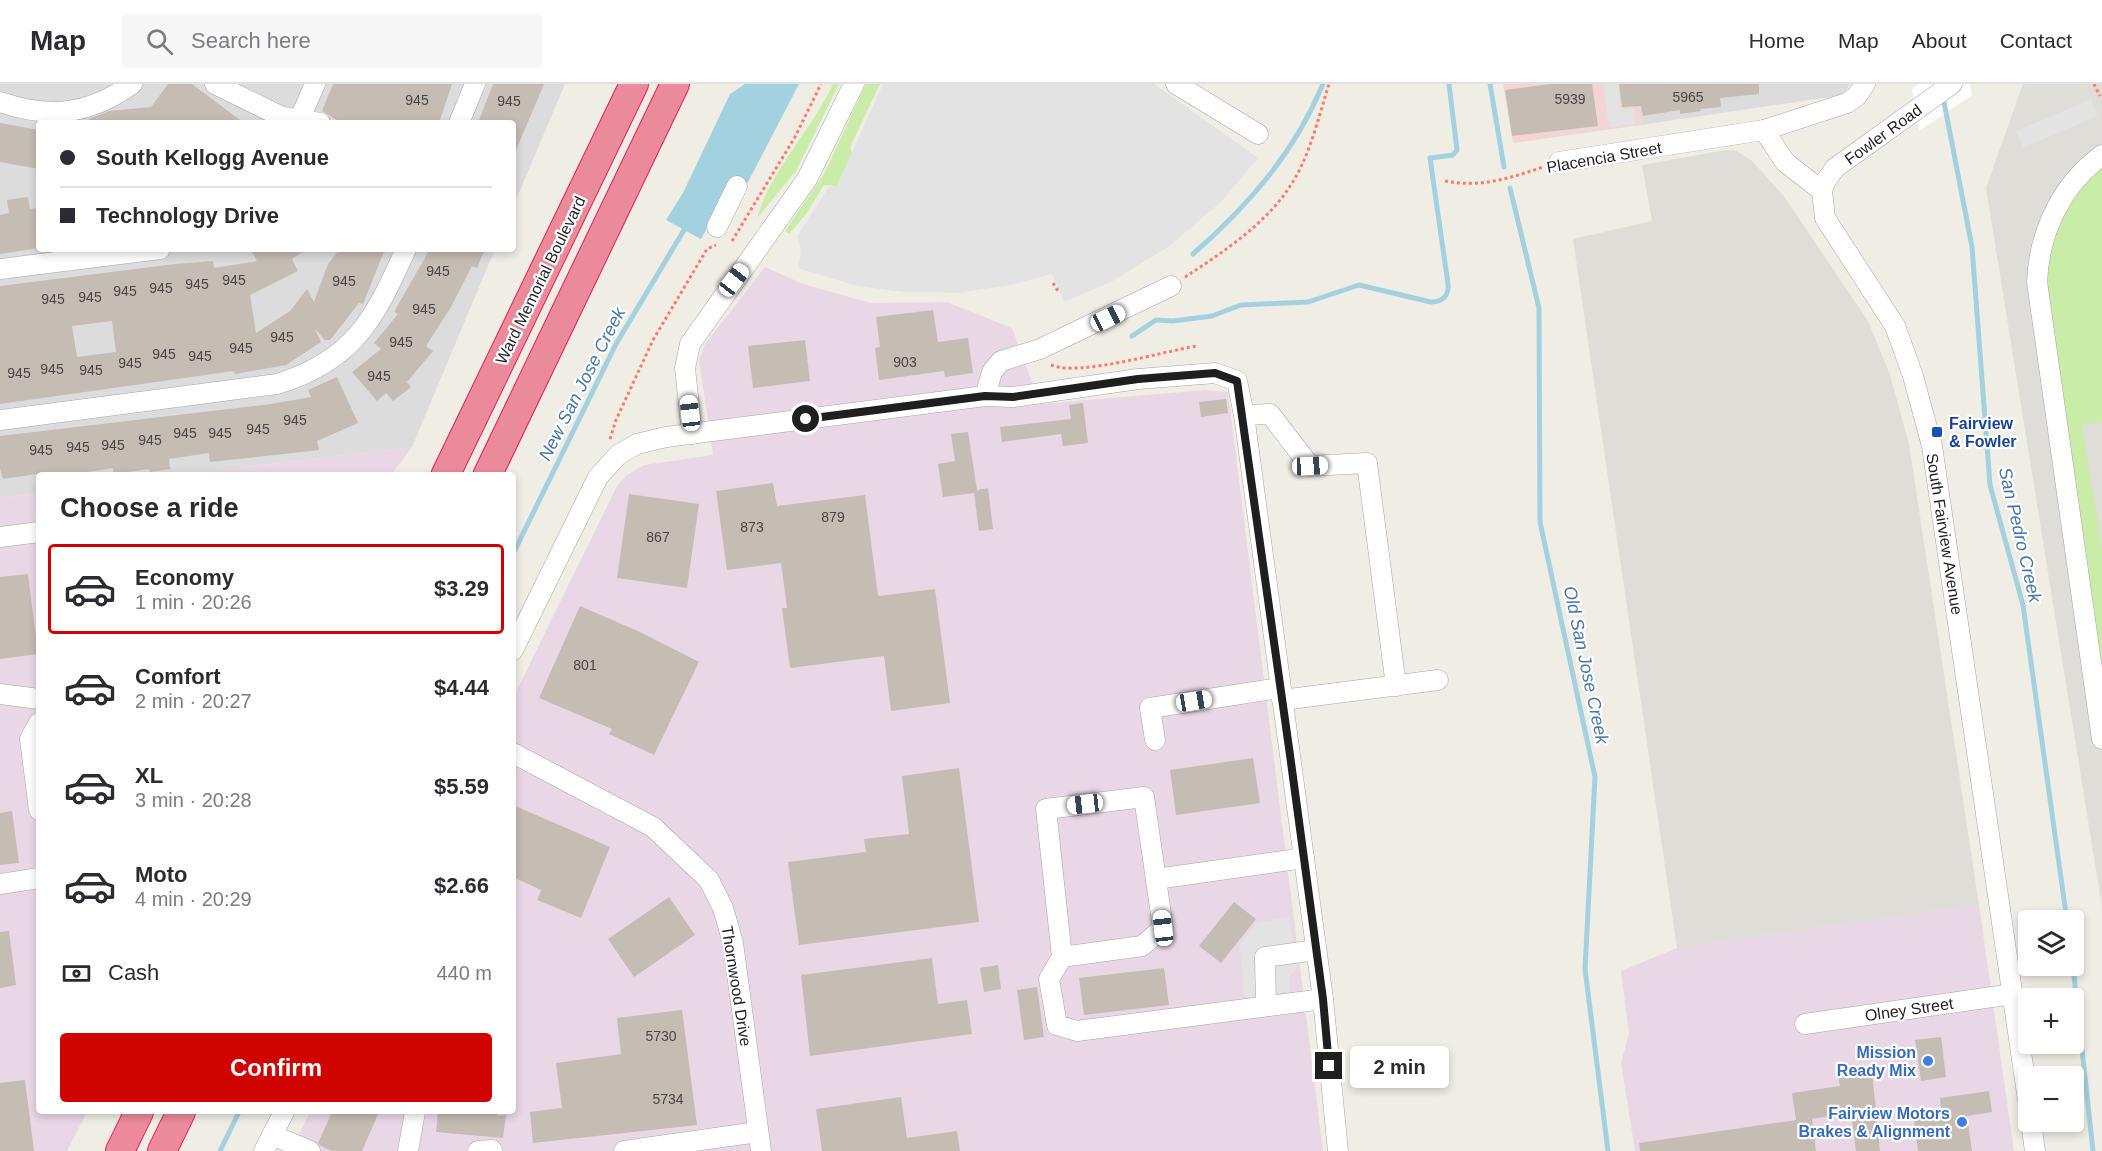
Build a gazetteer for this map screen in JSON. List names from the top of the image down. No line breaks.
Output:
{"streets":{"highway":["Ward Memorial Boulevard"],"street":["Fowler Road","Placencia Street","South Fairview Avenue","Thornwood Drive","Olney Street"]},"crossings":[["Fowler Road","South Fairview Avenue"],["South Fairview Avenue","Olney Street"]],"water":["New San Jose Creek","San Pedro Creek","Old San Jose Creek"],"places":{"transit":["Fairview & Fowler"],"other":["Mission Ready Mix","Fairview Motors Brakes & Alignment"]},"house_numbers":["5965","5939","945","945","945","945","945","945","945","945","945","945","945","945","945","945","945","945","903","945","945","945","945","945","945","945","945","945","945","945","945","945","879","873","867","801","5730","5734"],"page":{"header":"Map","search":"Search here","nav":["Home","Map","About","Contact"],"banner":["South Kellogg Avenue","Technology Drive"],"heading":"Choose a ride","list":[{"name":"Economy","note":"1 min · 20:26","value":"$3.29"},{"name":"Comfort","note":"2 min · 20:27","value":"$4.44"},{"name":"XL","note":"3 min · 20:28","value":"$5.59"},{"name":"Moto","note":"4 min · 20:29","value":"$2.66"}],"map_buttons":["+","−"],"pay":["Cash","440 m"],"buttons":"Confirm","bubble":"2 min"}}
